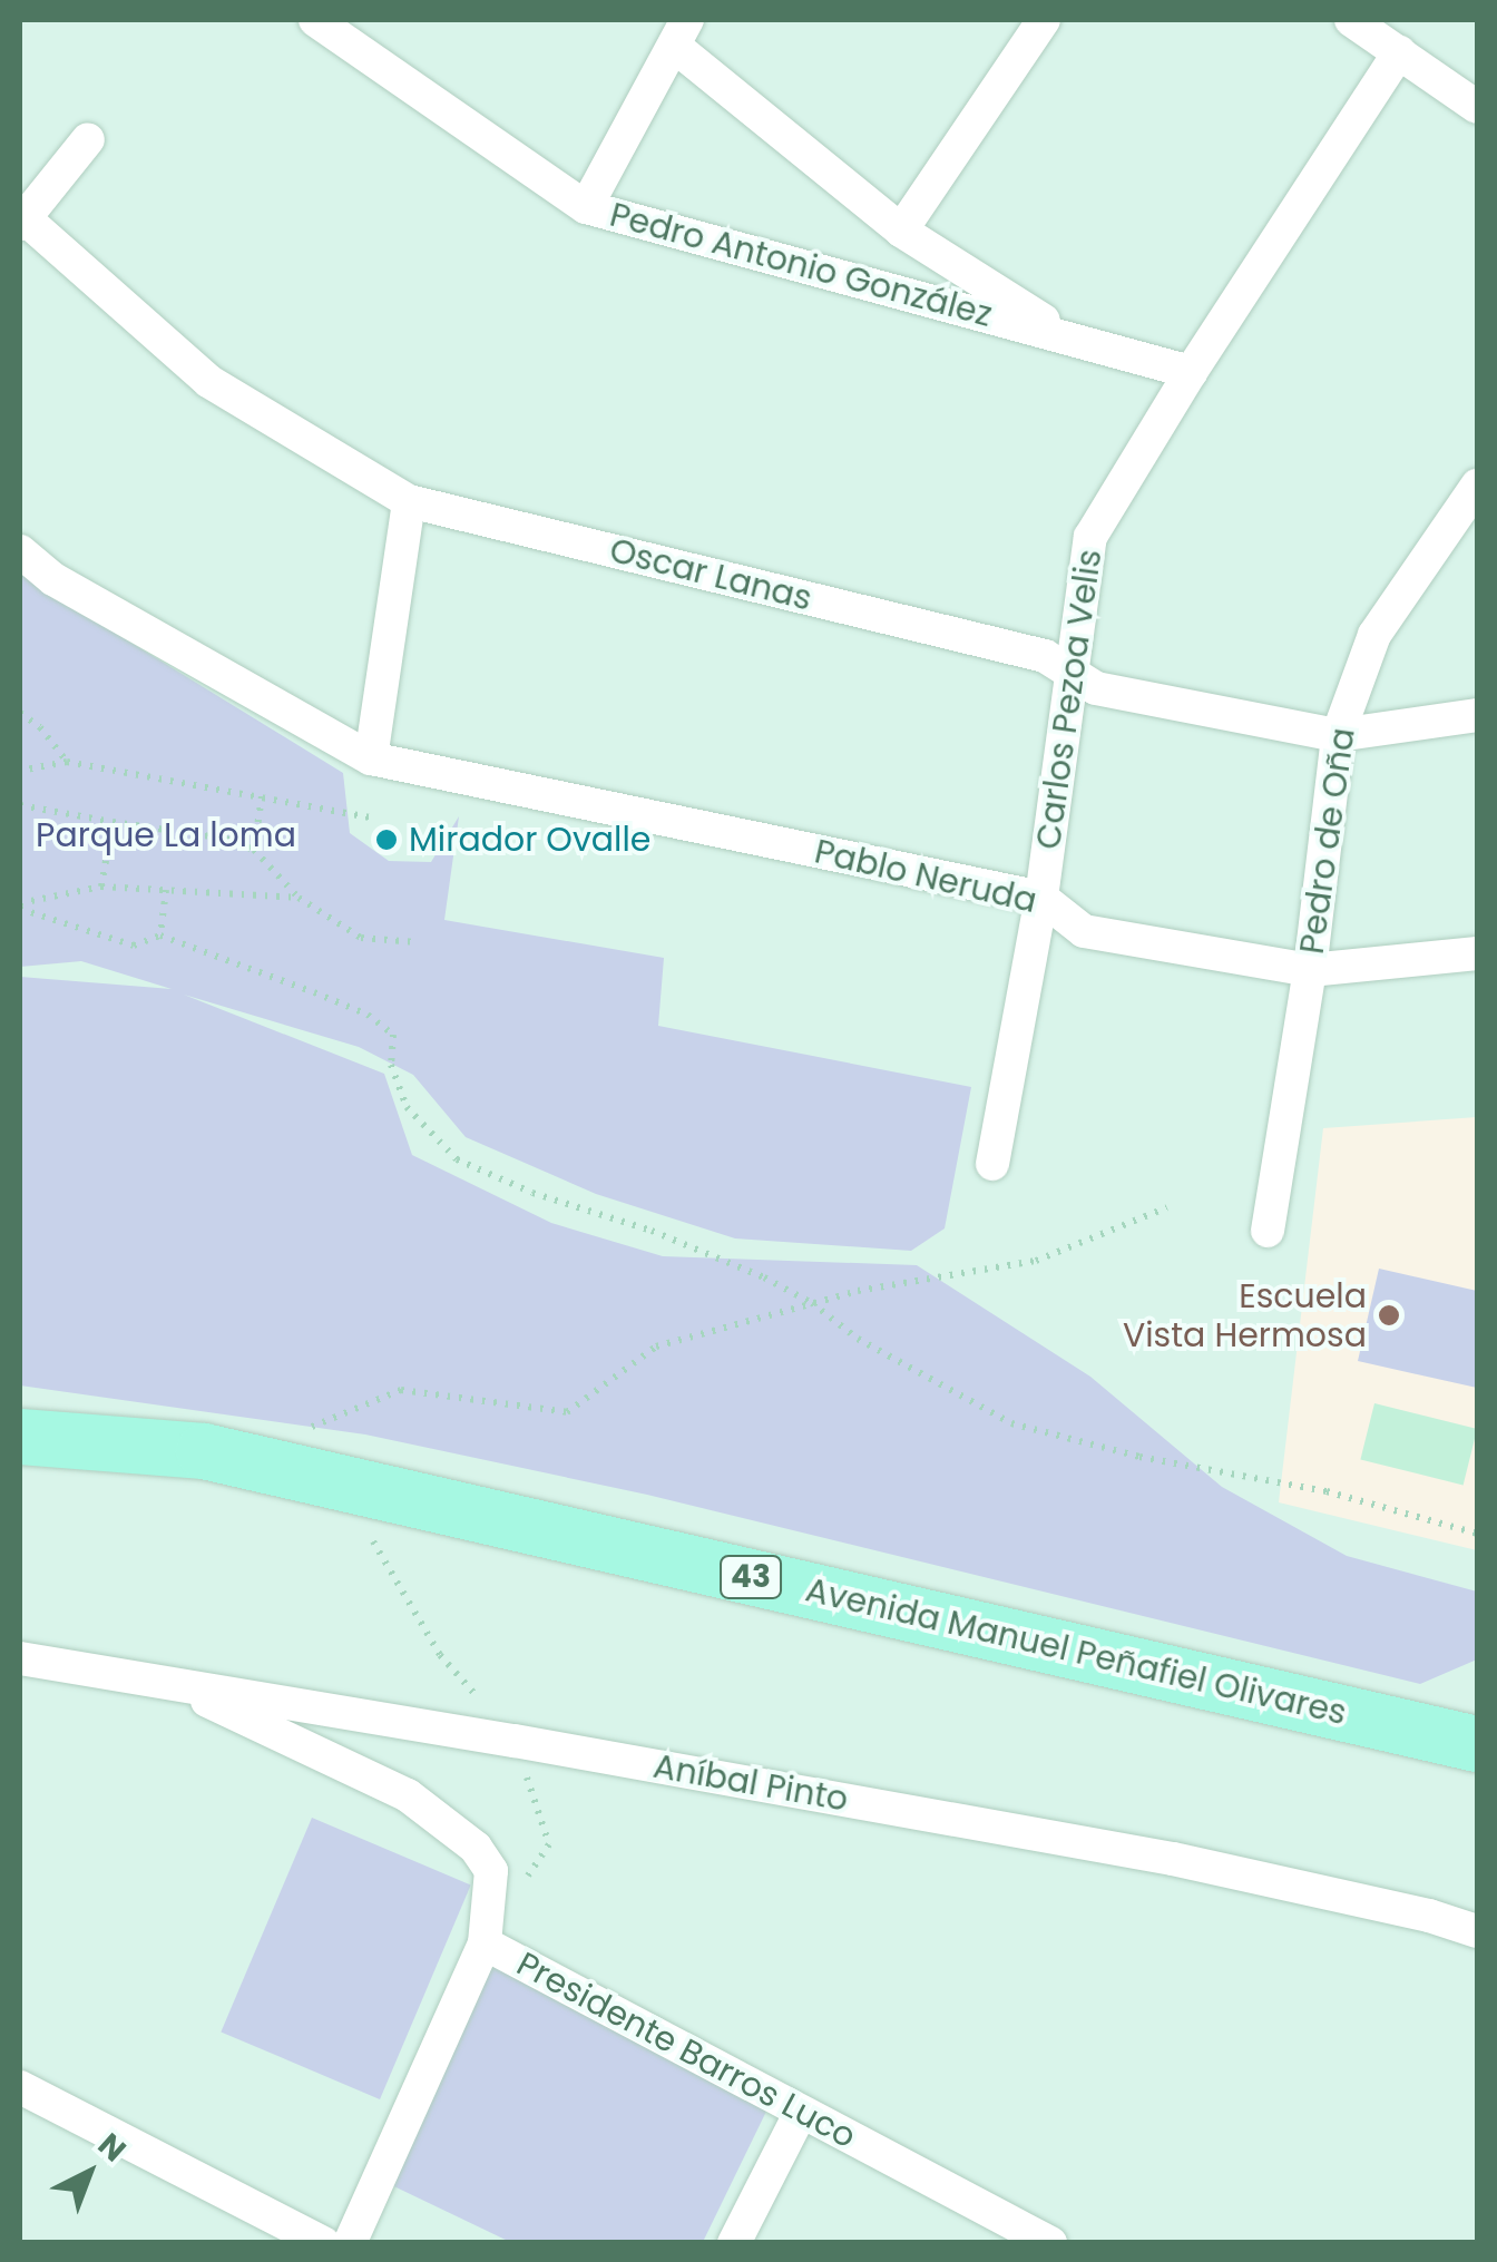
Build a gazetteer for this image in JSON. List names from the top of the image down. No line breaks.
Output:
{"streets":{"main road":["43","Avenida Manuel Peñafiel Olivares"],"street":["Pedro Antonio González","Oscar Lanas","Carlos Pezoa Velis","Pedro de Oña","Pablo Neruda","Aníbal Pinto","Presidente Barros Luco"]},"crossings":[["Pedro Antonio González","Carlos Pezoa Velis"],["Oscar Lanas","Carlos Pezoa Velis"],["Oscar Lanas","Pedro de Oña"],["Carlos Pezoa Velis","Pablo Neruda"],["Pedro de Oña","Pablo Neruda"],["Aníbal Pinto","Presidente Barros Luco"]],"parks":["Parque La loma"],"places":["Mirador Ovalle","Escuela Vista Hermosa"],"north":"top right"}
